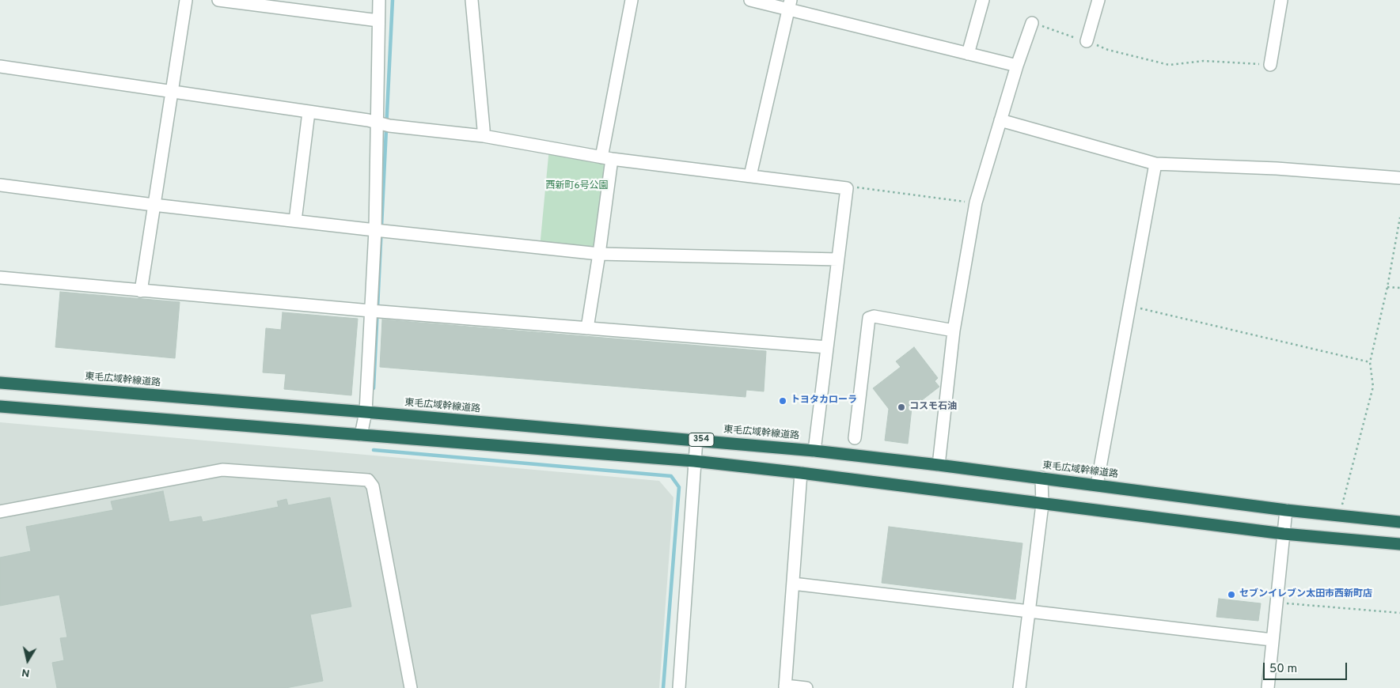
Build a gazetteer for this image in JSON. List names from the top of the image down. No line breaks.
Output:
{"streets":{"highway":["東毛広域幹線道路","354"]},"parks":["西新町6号公園"],"places":["トヨタカローラ","コスモ石油","セブンイレブン太田市西新町店"],"scale_bar":"50 m","north":"bottom"}
